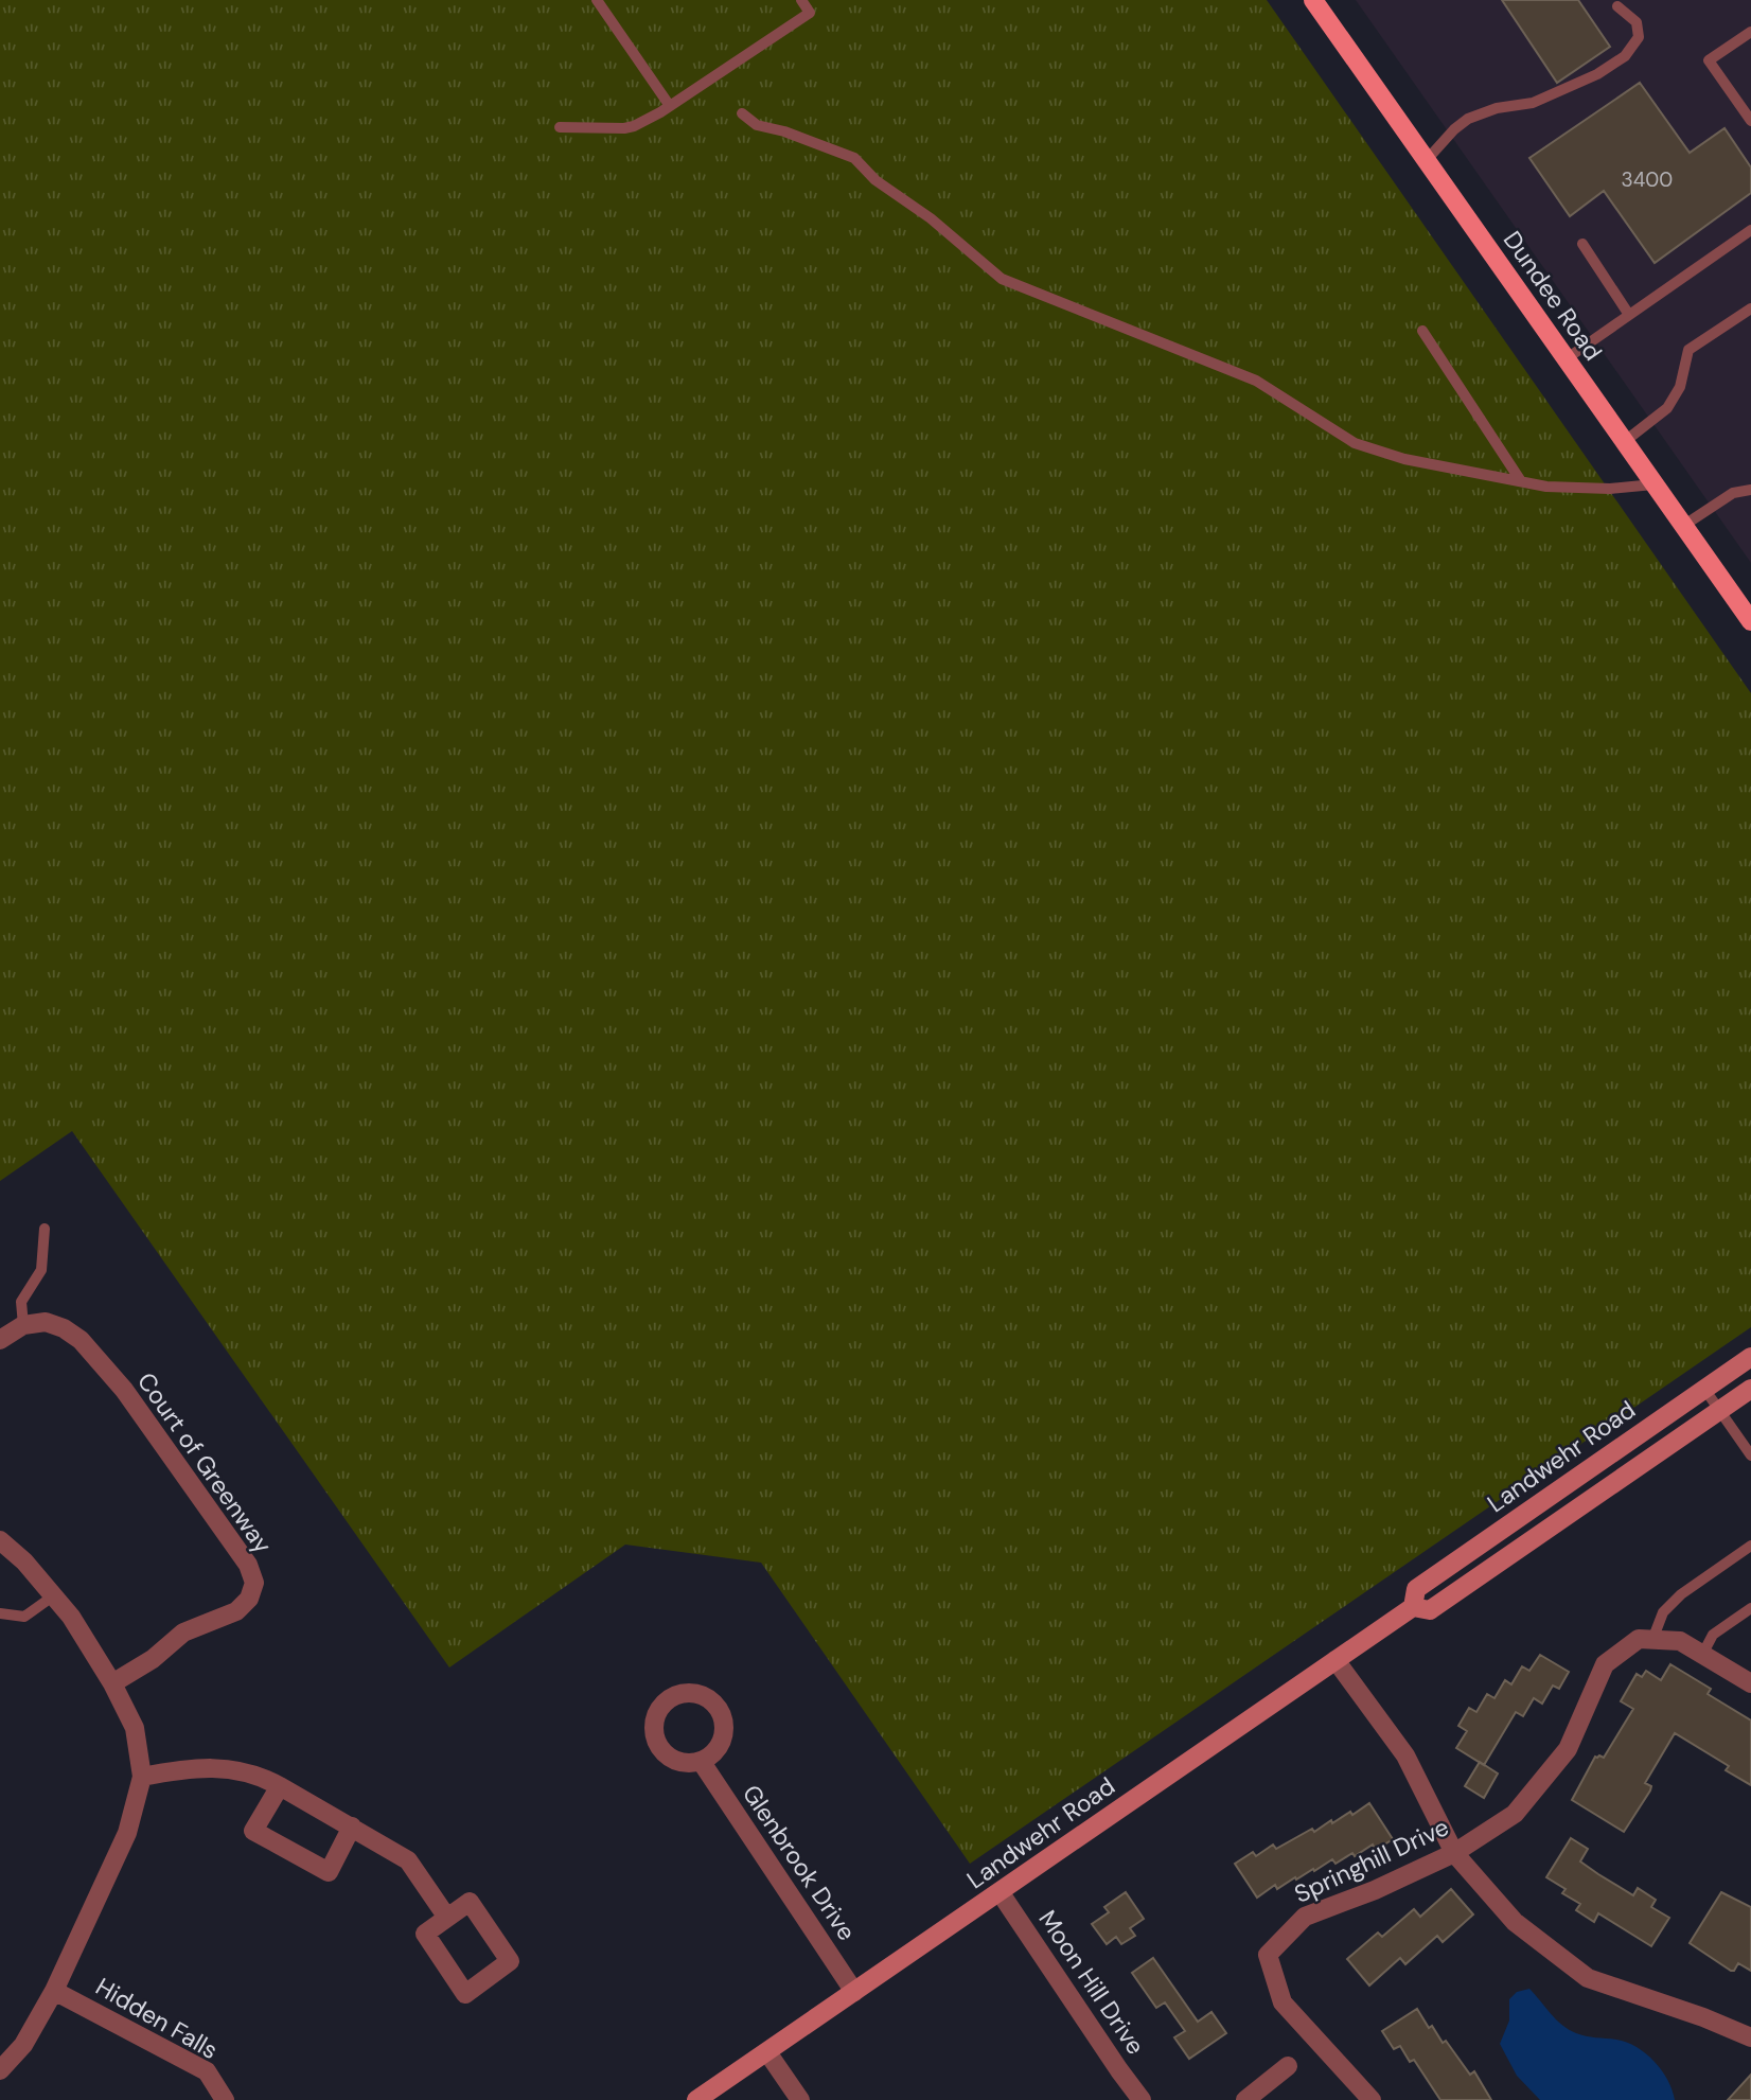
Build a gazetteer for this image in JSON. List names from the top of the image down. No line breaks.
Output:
{"streets":{"main road":["Dundee Road","Landwehr Road"],"street":["Court of Greenway","Springhill Drive","Glenbrook Drive","Moon Hill Drive","Hidden Falls"]},"crossings":[["Landwehr Road","Glenbrook Drive"],["Landwehr Road","Moon Hill Drive"]],"house_numbers":["3400"]}
